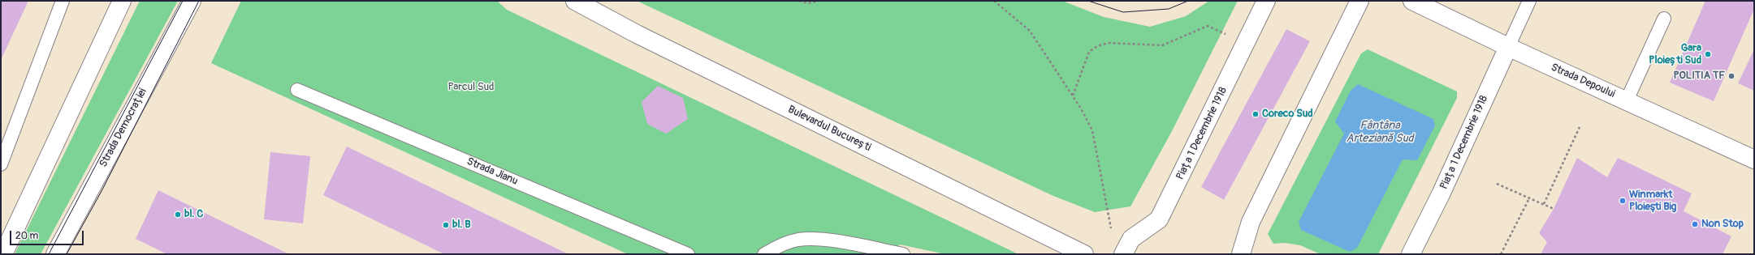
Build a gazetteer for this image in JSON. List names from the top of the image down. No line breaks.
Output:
{"streets":{"main road":["Strada Depoului","Strada Democrației","Bulevardul București","Piața 1 Decembrie 1918"],"lane":["Strada Jianu"]},"crossings":[["Strada Depoului","Piața 1 Decembrie 1918"]],"water":["Fântâna Arteziană Sud"],"parks":["Parcul Sud"],"places":["Gara Ploiești Sud","POLITIA TF","Coreco Sud","Winmarkt Ploieşti Big","bl. C","Non Stop","bl. B"],"scale_bar":"20 m"}
